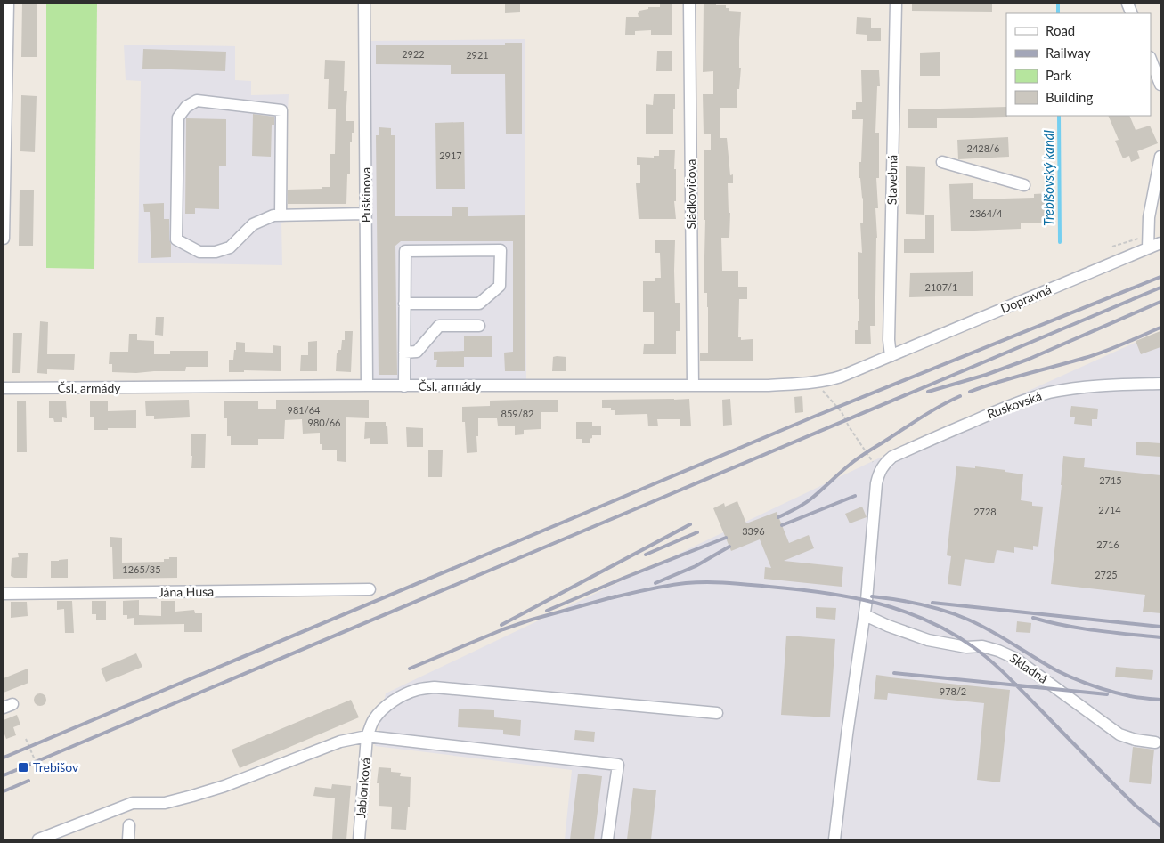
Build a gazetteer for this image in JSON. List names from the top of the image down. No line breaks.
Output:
{"streets":{"street":["Stavebná","Sládkovičova","Puškinova","Dopravná","Čsl. armády","Ruskovská","Jána Husa","Skladná","Jablonková"]},"crossings":[["Stavebná","Dopravná"],["Stavebná","Čsl. armády"],["Sládkovičova","Čsl. armády"],["Puškinova","Čsl. armády"],["Dopravná","Čsl. armády"]],"water":["Trebišovský kanál"],"places":{"transit":["Trebišov"]},"house_numbers":["2922","2921","2428/6","2917","2364/4","2107/1","981/64","859/82","980/66","2715","2714","2728","3396","2716","1265/35","2725","978/2"],"legend":["Road","Railway","Park","Building"]}
